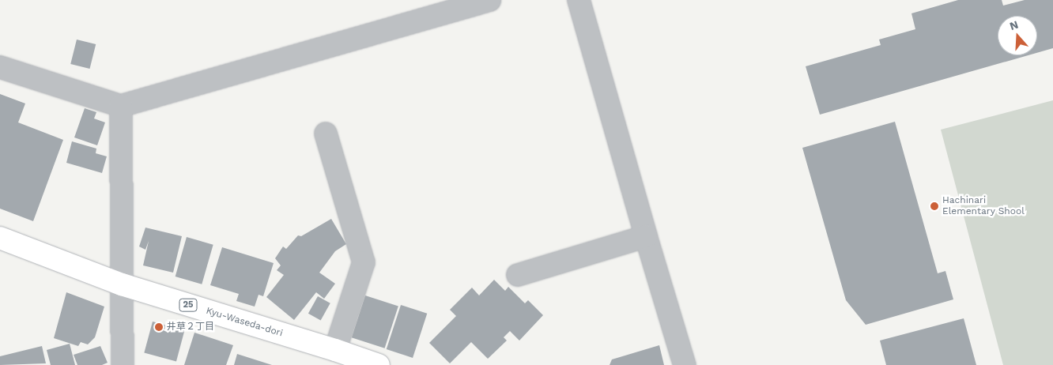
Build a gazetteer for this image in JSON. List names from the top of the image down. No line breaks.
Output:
{"streets":{"main road":["25","Kyu-Waseda-dori"]},"places":["Hachinari Elementary Shool","井草２丁目"],"north":"top"}
